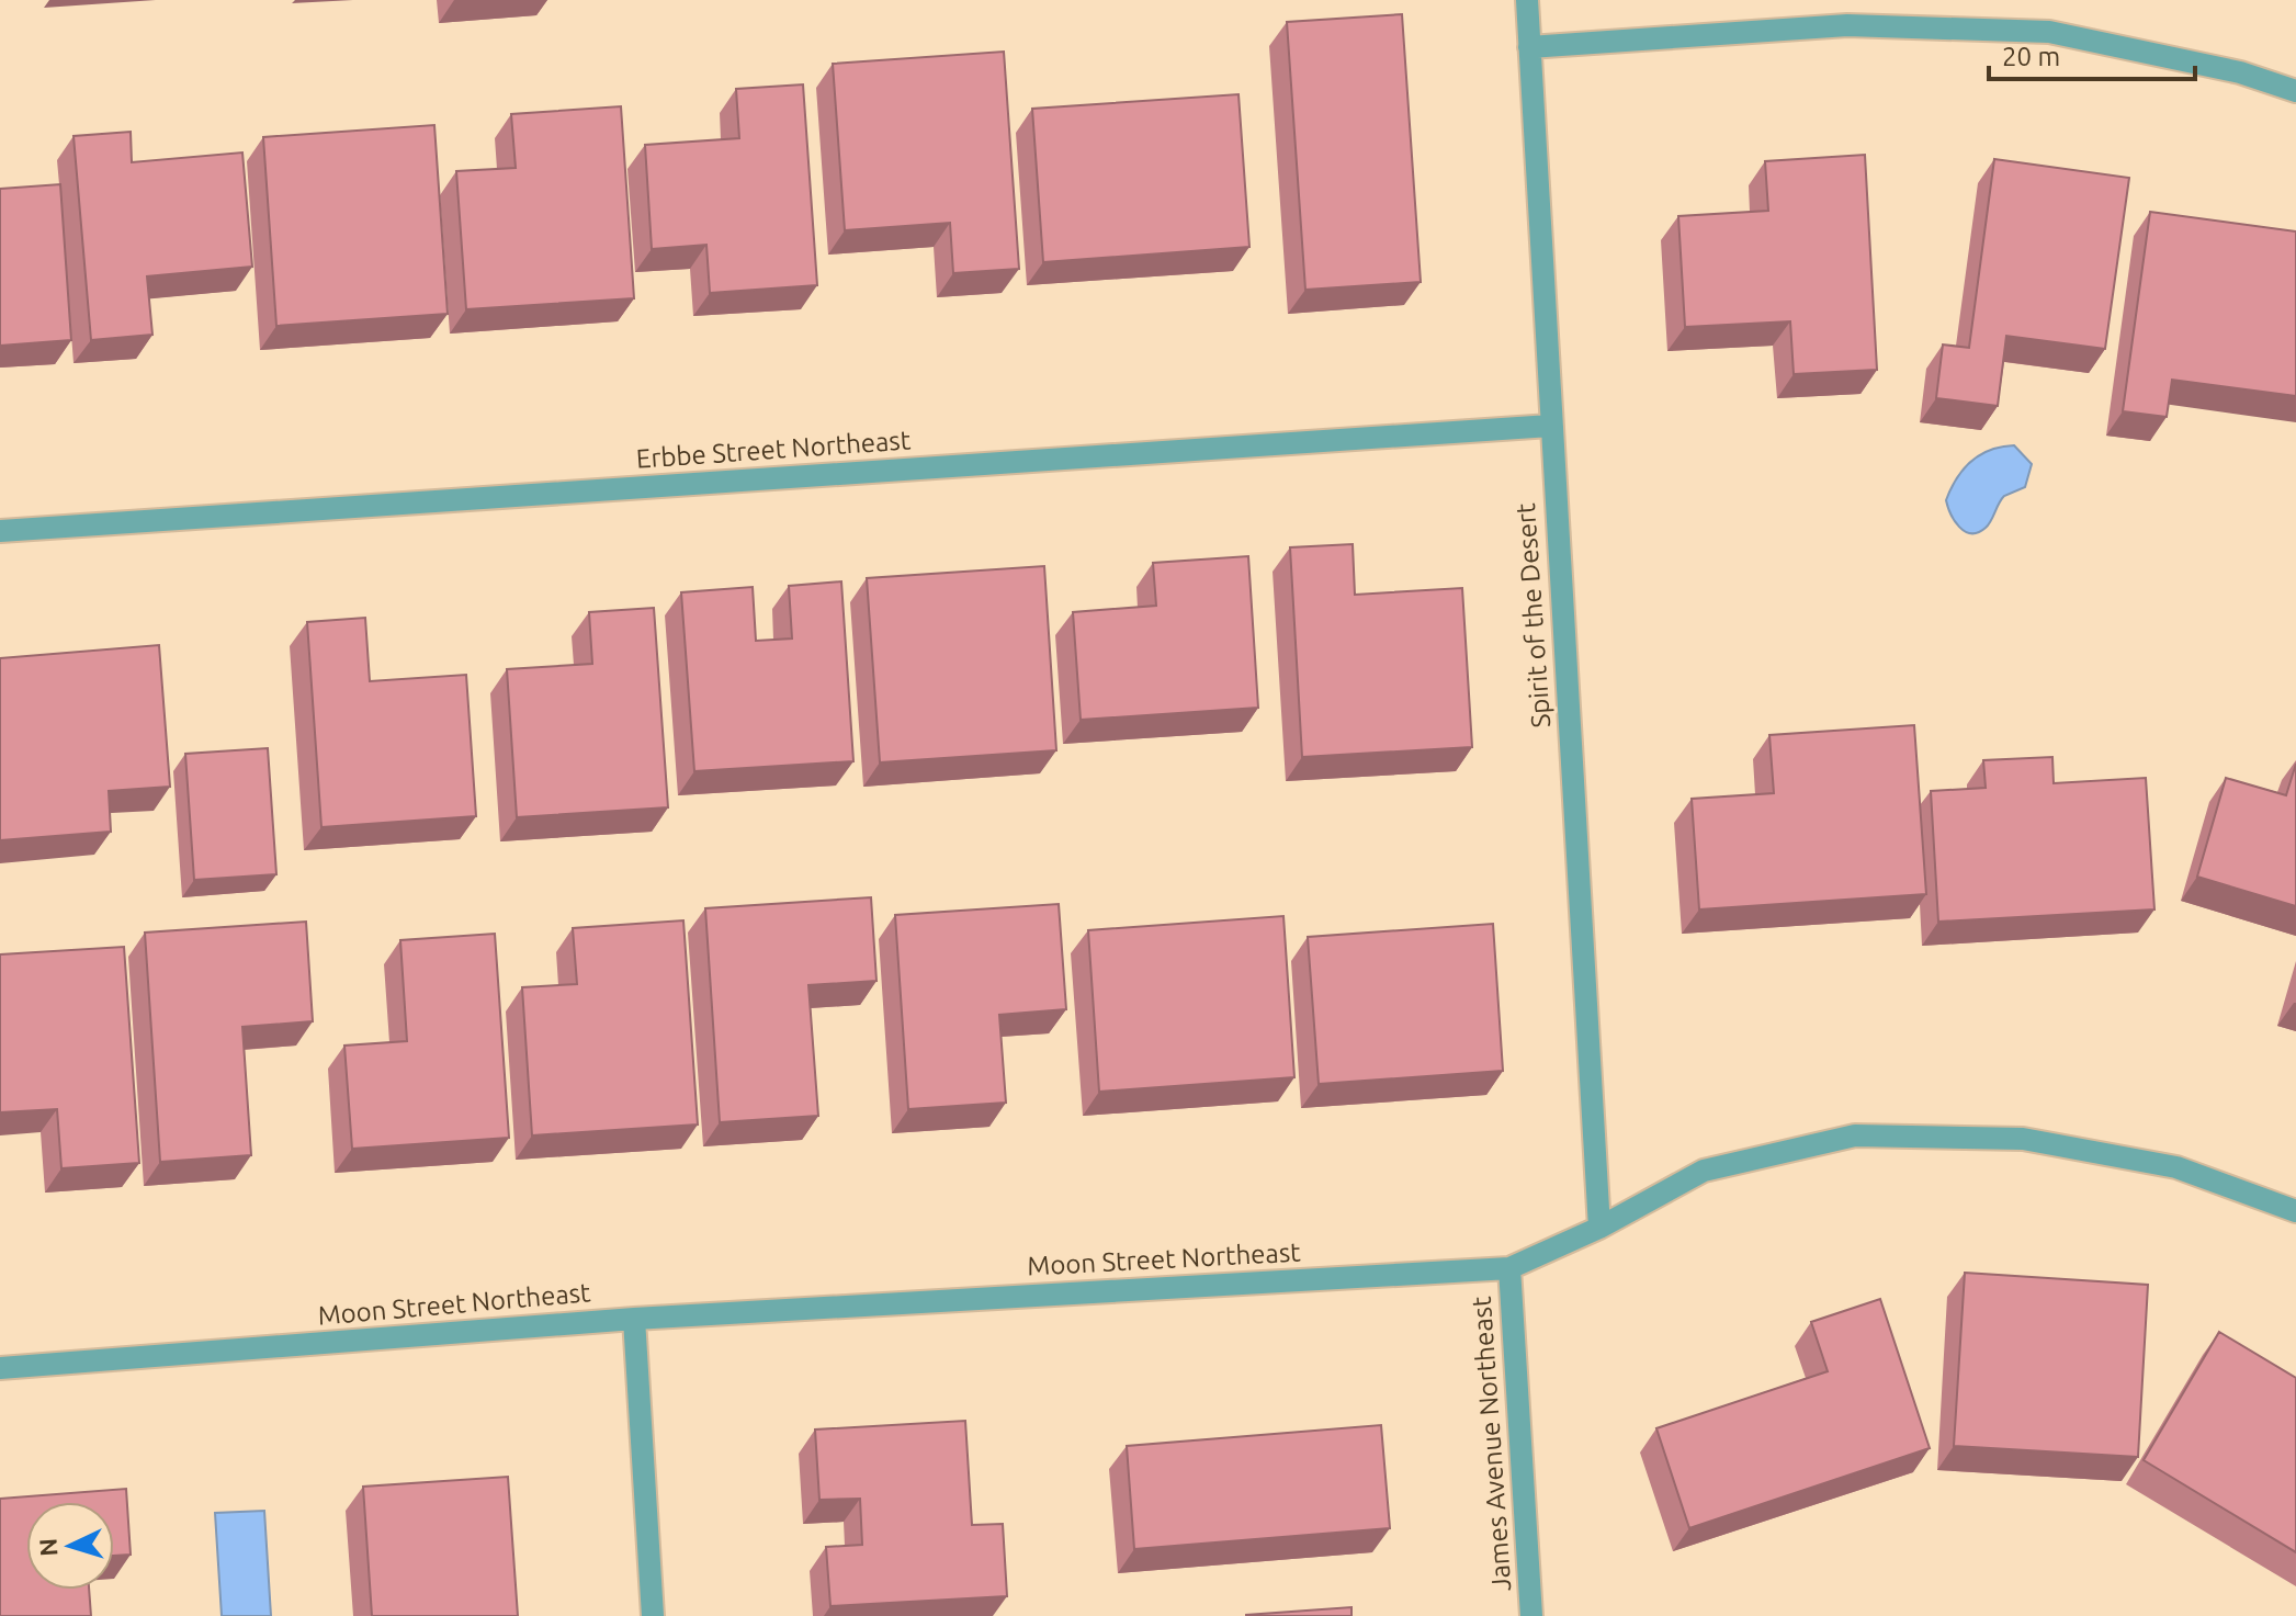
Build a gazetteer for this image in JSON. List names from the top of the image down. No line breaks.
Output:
{"streets":{"street":["Erbbe Street Northeast","Spirit of the Desert","Moon Street Northeast","James Avenue Northeast"]},"crossings":[["Erbbe Street Northeast","Spirit of the Desert"],["Spirit of the Desert","Moon Street Northeast"],["Moon Street Northeast","James Avenue Northeast"]],"scale_bar":"20 m","north":"left"}
